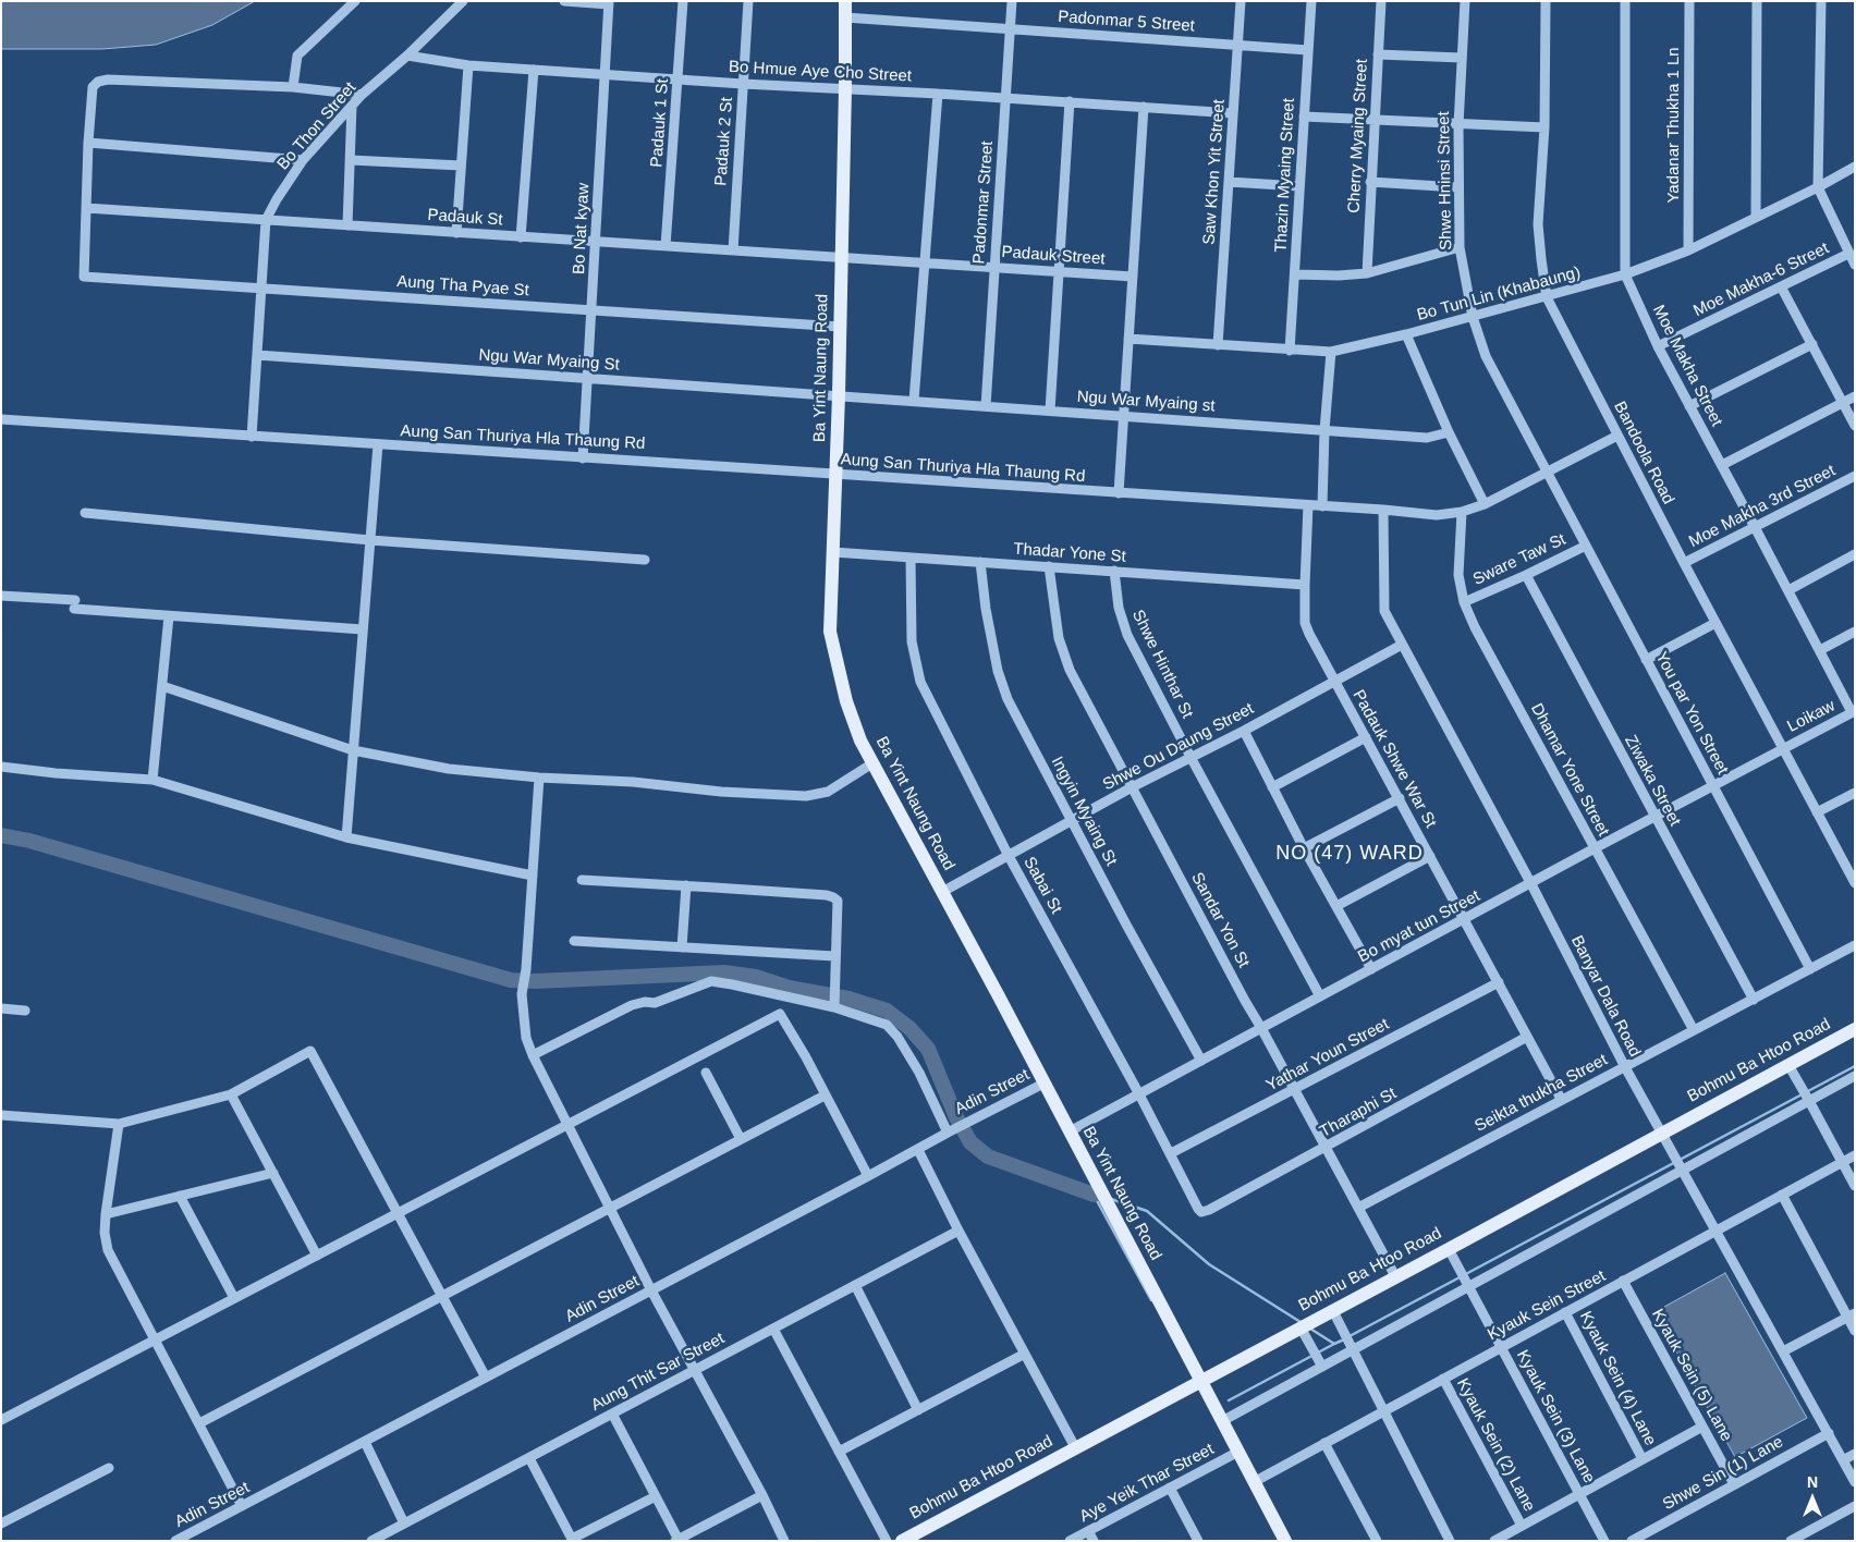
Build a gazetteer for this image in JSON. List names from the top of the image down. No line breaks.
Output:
{"streets":{"main road":["Ba Yint Naung Road","Bohmu Ba Htoo Road"],"street":["Padonmar 5 Street","Bo Hmue Aye Cho Street","Padauk 1 St","Yadanar Thukha 1 Ln","Bo Thon Street","Cherry Myaing Street","Padauk 2 St","Saw Khon Yit Street","Thazin Myaing Street","Shwe Hninsi Street","Padonmar Street","Padauk St","Bo Nat kyaw","Padauk Street","Moe Makha-6 Street","Aung Tha Pyae St","Bo Tun Lin (Khabaung)","Ngu War Myaing St","Moe Makha Street","Ngu War Myaing st","Aung San Thuriya Hla Thaung Rd","Bandoola Road","Moe Makha 3rd Street","Thadar Yone St","Sware Taw St","Shwe Hinthar St","You par Yon Street","Loikaw","Shwe Ou Daung Street","Padauk Shwe War St","Dhamar Yone Street","Ziwaka Street","Ingyin Myaing St","Sabai St","Sandar Yon St","Bo myat tun Street","Banyar Dala Road","Yathar Youn Street","Adin Street","Seikta thukha Street","Tharaphi St","Kyauk Sein Street","Aung Thit Sar Street","Kyauk Sein (5) Lane","Kyauk Sein (4) Lane","Kyauk Sein (3) Lane","Kyauk Sein (2) Lane","Shwe Sin (1) Lane","Aye Yeik Thar Street"]},"crossings":[["Padonmar 5 Street","Saw Khon Yit Street"],["Padonmar 5 Street","Thazin Myaing Street"],["Padonmar 5 Street","Padonmar Street"],["Padonmar 5 Street","Ba Yint Naung Road"],["Bo Hmue Aye Cho Street","Padauk 1 St"],["Bo Hmue Aye Cho Street","Bo Thon Street"],["Bo Hmue Aye Cho Street","Padauk 2 St"],["Bo Hmue Aye Cho Street","Saw Khon Yit Street"],["Bo Hmue Aye Cho Street","Padonmar Street"],["Bo Hmue Aye Cho Street","Bo Nat kyaw"],["Bo Hmue Aye Cho Street","Ba Yint Naung Road"],["Padauk 1 St","Padauk St"],["Yadanar Thukha 1 Ln","Bo Tun Lin (Khabaung)"],["Bo Thon Street","Padauk St"],["Bo Thon Street","Aung Tha Pyae St"],["Bo Thon Street","Ngu War Myaing St"],["Bo Thon Street","Aung San Thuriya Hla Thaung Rd"],["Padauk 2 St","Padauk St"],["Saw Khon Yit Street","Bo Tun Lin (Khabaung)"],["Thazin Myaing Street","Bo Tun Lin (Khabaung)"],["Shwe Hninsi Street","Bo Tun Lin (Khabaung)"],["Shwe Hninsi Street","Aung San Thuriya Hla Thaung Rd"],["Shwe Hninsi Street","You par Yon Street"],["Padonmar Street","Padauk Street"],["Padonmar Street","Ngu War Myaing st"],["Padauk St","Bo Nat kyaw"],["Padauk St","Padauk Street"],["Padauk St","Aung Tha Pyae St"],["Padauk St","Ba Yint Naung Road"],["Bo Nat kyaw","Aung Tha Pyae St"],["Bo Nat kyaw","Ngu War Myaing St"],["Bo Nat kyaw","Aung San Thuriya Hla Thaung Rd"],["Padauk Street","Ba Yint Naung Road"],["Moe Makha-6 Street","Moe Makha Street"],["Aung Tha Pyae St","Ba Yint Naung Road"],["Bo Tun Lin (Khabaung)","Moe Makha Street"],["Bo Tun Lin (Khabaung)","Bandoola Road"],["Ngu War Myaing St","Ba Yint Naung Road"],["Ngu War Myaing St","Ngu War Myaing st"],["Moe Makha Street","Moe Makha 3rd Street"],["Moe Makha Street","Loikaw"],["Ba Yint Naung Road","Ngu War Myaing st"],["Ba Yint Naung Road","Aung San Thuriya Hla Thaung Rd"],["Ba Yint Naung Road","Thadar Yone St"],["Ba Yint Naung Road","Shwe Ou Daung Street"],["Ba Yint Naung Road","Bo myat tun Street"],["Ba Yint Naung Road","Bohmu Ba Htoo Road"],["Ba Yint Naung Road","Adin Street"],["Ba Yint Naung Road","Kyauk Sein Street"],["Ba Yint Naung Road","Aye Yeik Thar Street"],["Aung San Thuriya Hla Thaung Rd","Bandoola Road"],["Aung San Thuriya Hla Thaung Rd","You par Yon Street"],["Aung San Thuriya Hla Thaung Rd","Padauk Shwe War St"],["Aung San Thuriya Hla Thaung Rd","Dhamar Yone Street"],["Aung San Thuriya Hla Thaung Rd","Banyar Dala Road"],["Bandoola Road","Moe Makha 3rd Street"],["Bandoola Road","Loikaw"],["Bandoola Road","Bo myat tun Street"],["Thadar Yone St","Shwe Hinthar St"],["Thadar Yone St","Padauk Shwe War St"],["Thadar Yone St","Ingyin Myaing St"],["Thadar Yone St","Sabai St"],["Thadar Yone St","Sandar Yon St"],["Sware Taw St","You par Yon Street"],["Sware Taw St","Dhamar Yone Street"],["Sware Taw St","Ziwaka Street"],["Shwe Hinthar St","Shwe Ou Daung Street"],["Shwe Hinthar St","Bo myat tun Street"],["You par Yon Street","Bo myat tun Street"],["You par Yon Street","Seikta thukha Street"],["Loikaw","Bo myat tun Street"],["Shwe Ou Daung Street","Padauk Shwe War St"],["Shwe Ou Daung Street","Ingyin Myaing St"],["Shwe Ou Daung Street","Sabai St"],["Shwe Ou Daung Street","Sandar Yon St"],["Shwe Ou Daung Street","Banyar Dala Road"],["Padauk Shwe War St","Bo myat tun Street"],["Padauk Shwe War St","Yathar Youn Street"],["Padauk Shwe War St","Seikta thukha Street"],["Padauk Shwe War St","Tharaphi St"],["Dhamar Yone Street","Bo myat tun Street"],["Dhamar Yone Street","Seikta thukha Street"],["Ziwaka Street","Bo myat tun Street"],["Ziwaka Street","Seikta thukha Street"],["Ingyin Myaing St","Bo myat tun Street"],["Sabai St","Bo myat tun Street"],["Sabai St","Yathar Youn Street"],["Sabai St","Tharaphi St"],["Sandar Yon St","Bo myat tun Street"],["Sandar Yon St","Yathar Youn Street"],["Sandar Yon St","Bohmu Ba Htoo Road"],["Sandar Yon St","Seikta thukha Street"],["Sandar Yon St","Tharaphi St"],["Bo myat tun Street","Banyar Dala Road"],["Banyar Dala Road","Bohmu Ba Htoo Road"],["Banyar Dala Road","Seikta thukha Street"],["Banyar Dala Road","Kyauk Sein Street"],["Banyar Dala Road","Shwe Sin (1) Lane"],["Bohmu Ba Htoo Road","Kyauk Sein (3) Lane"],["Kyauk Sein Street","Kyauk Sein (5) Lane"],["Kyauk Sein Street","Kyauk Sein (4) Lane"],["Kyauk Sein Street","Kyauk Sein (3) Lane"],["Kyauk Sein Street","Kyauk Sein (2) Lane"],["Kyauk Sein (5) Lane","Shwe Sin (1) Lane"]],"districts":["NO (47) WARD"],"north":"top"}
